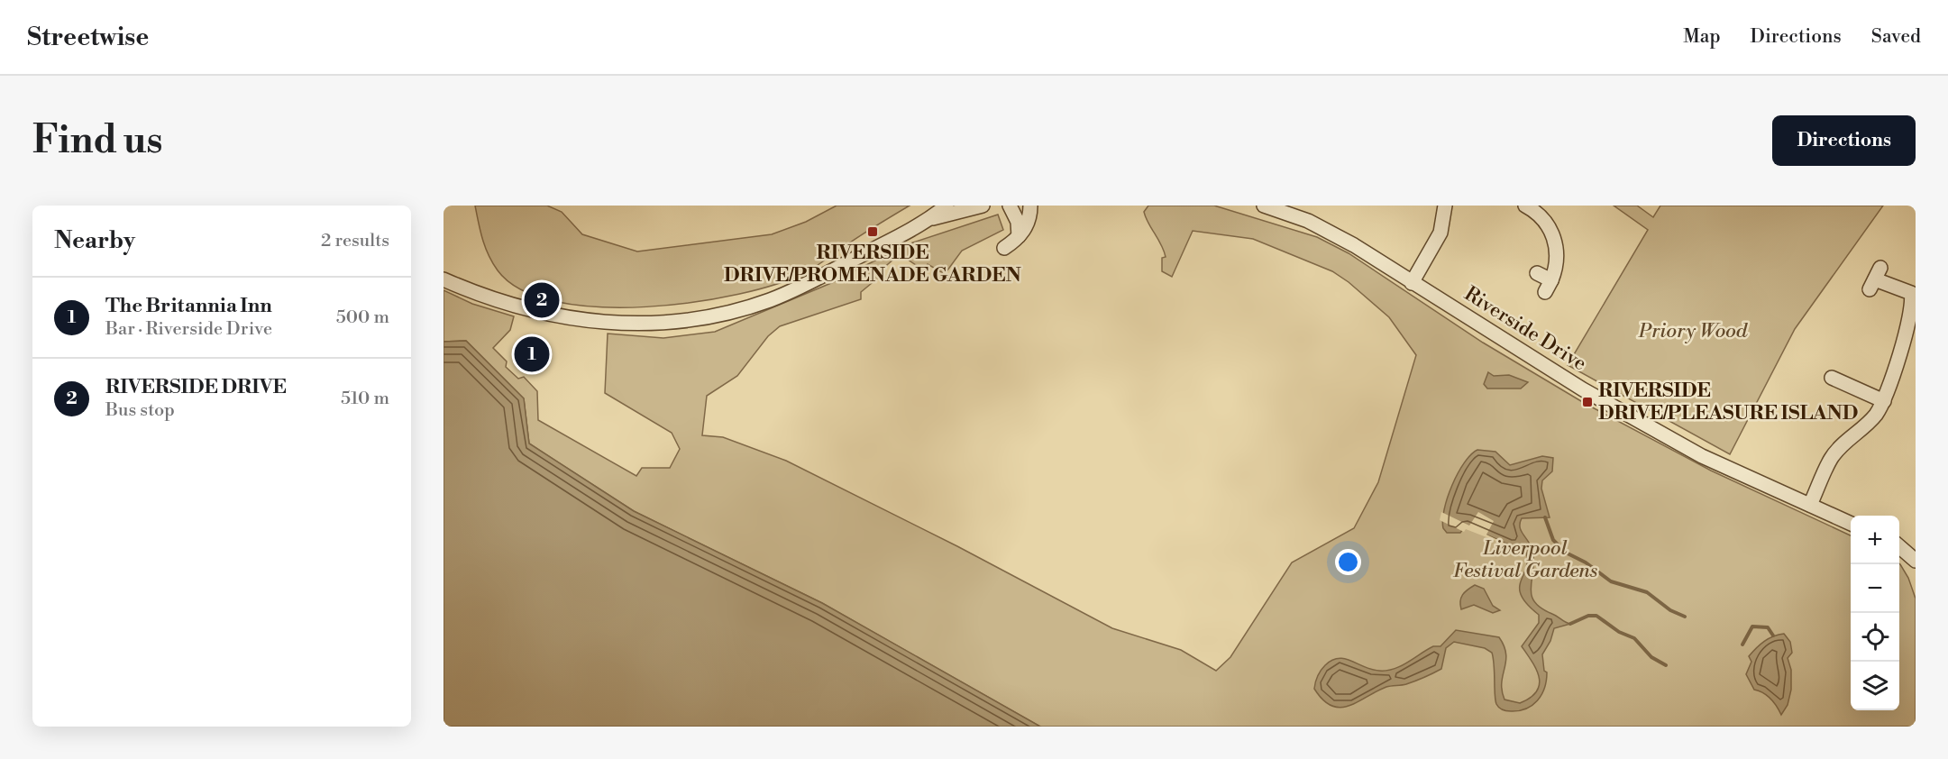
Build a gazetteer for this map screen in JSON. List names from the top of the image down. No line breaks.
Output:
{"streets":{"street":["Riverside Drive"]},"parks":["Priory Wood","Liverpool Festival Gardens"],"places":{"transit":["RIVERSIDE DRIVE/PROMENADE GARDEN","RIVERSIDE DRIVE/PLEASURE ISLAND"]},"page":{"header":"Streetwise","nav":["Map","Directions","Saved"],"buttons":"Directions","title":"Find us","heading":["Nearby","2 results"],"list":[{"mark":"1","name":"The Britannia Inn","note":"Bar · Riverside Drive","value":"500 m"},{"mark":"2","name":"RIVERSIDE DRIVE","note":"Bus stop","value":"510 m"}],"pins":["2","1"],"map_buttons":["+","−"]}}
